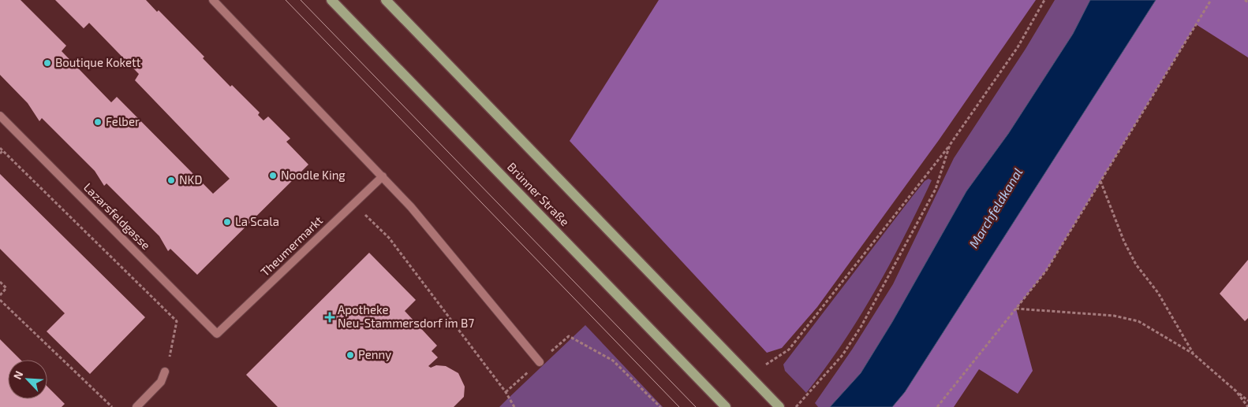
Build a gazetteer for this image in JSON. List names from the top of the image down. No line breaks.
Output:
{"streets":{"main road":["Brünner Straße"],"street":["Lazarsfeldgasse","Theumermarkt"]},"crossings":[["Lazarsfeldgasse","Theumermarkt"]],"water":["Marchfeldkanal"],"places":{"other":["Boutique Kokett","Felber","Noodle King","NKD","La Scala","Penny"],"health":["Apotheke Neu-Stammersdorf im B7"]},"north":"top left"}
